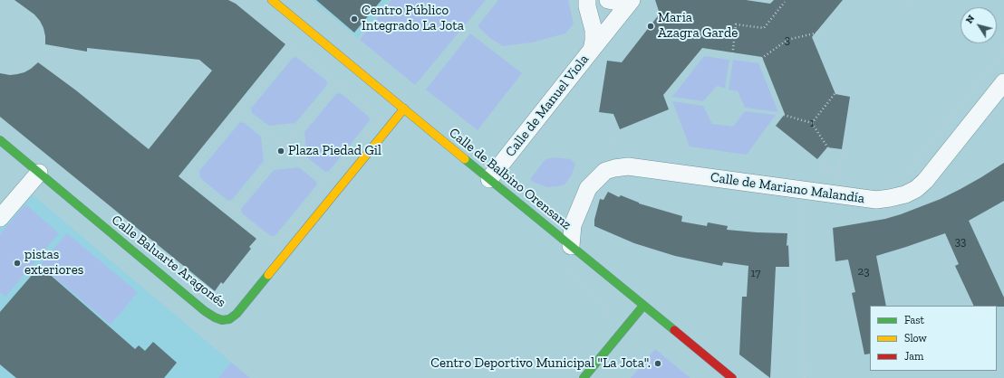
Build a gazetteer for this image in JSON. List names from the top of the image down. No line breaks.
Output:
{"streets":{"street":["Calle de Manuel Viola","Calle de Balbino Orensanz","Calle de Mariano Malandía","Calle Baluarte Aragonés"]},"crossings":[["Calle de Manuel Viola","Calle de Balbino Orensanz"],["Calle de Balbino Orensanz","Calle de Mariano Malandía"],["Calle de Balbino Orensanz","Calle Baluarte Aragonés"]],"places":["Centro Público Integrado La Jota","Maria Azagra Garde","Plaza Piedad Gil","pistas exteriores","Centro Deportivo Municipal \"La Jota\"."],"house_numbers":["3","1","33","23","17"],"legend":["Fast","Slow","Jam"],"north":"top left"}
